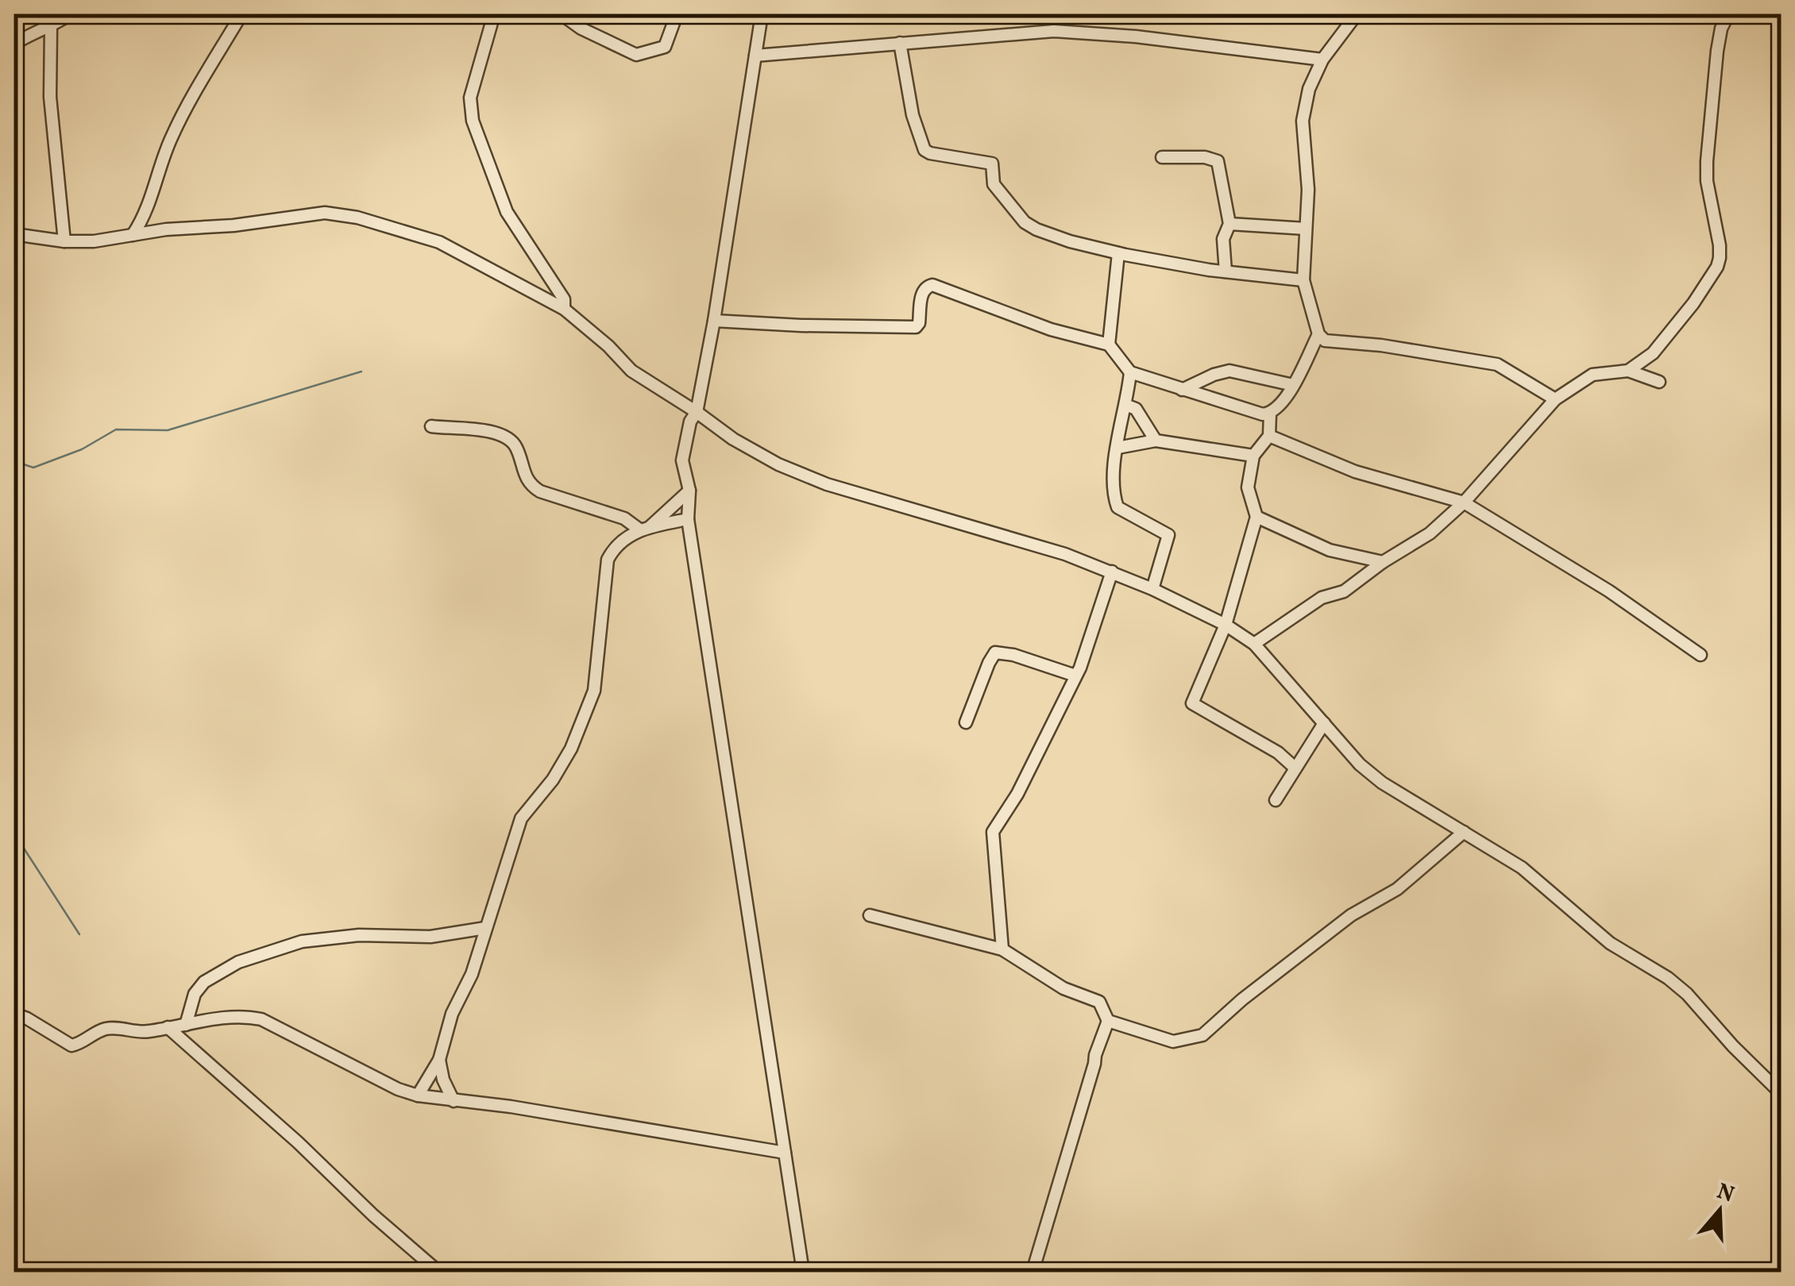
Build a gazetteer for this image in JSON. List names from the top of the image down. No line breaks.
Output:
{"north":"top"}
